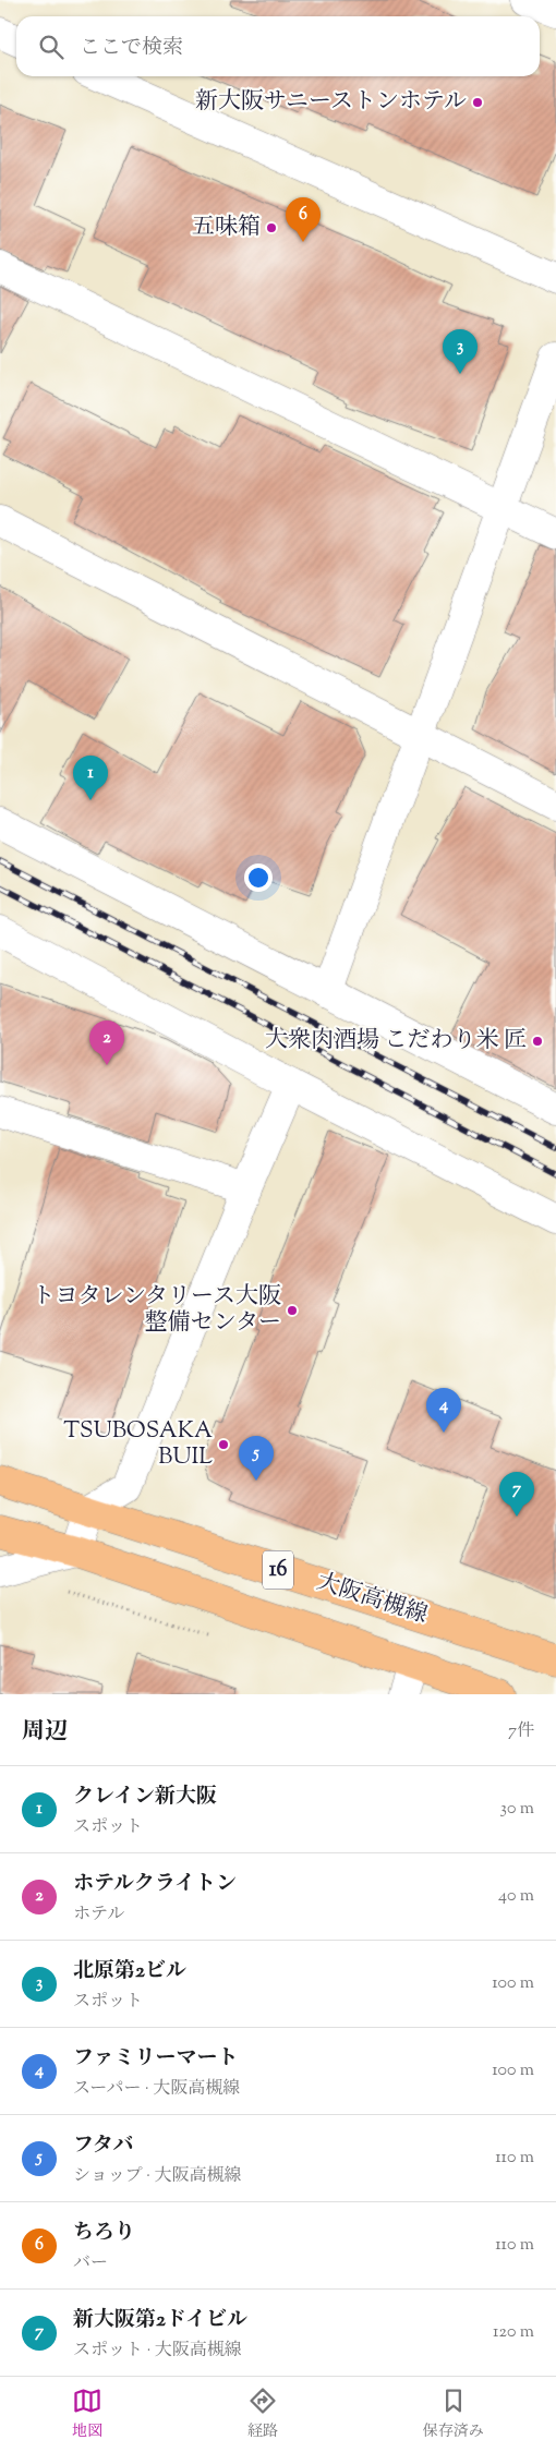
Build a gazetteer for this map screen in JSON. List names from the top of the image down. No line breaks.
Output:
{"streets":{"main road":["16","大阪高槻線"]},"places":["新大阪サニーストンホテル","五味箱","大衆肉酒場 こだわり米 匠","トヨタレンタリース大阪 整備センター","TSUBOSAKA BUIL"],"page":{"search":"ここで検索","pins":["6","3","1","2","4","5","7"],"heading":["周辺","7件"],"list":[{"mark":"1","name":"クレイン新大阪","note":"スポット","value":"30 m"},{"mark":"2","name":"ホテルクライトン","note":"ホテル","value":"40 m"},{"mark":"3","name":"北原第2ビル","note":"スポット","value":"100 m"},{"mark":"4","name":"ファミリーマート","note":"スーパー · 大阪高槻線","value":"100 m"},{"mark":"5","name":"フタバ","note":"ショップ · 大阪高槻線","value":"110 m"},{"mark":"6","name":"ちろり","note":"バー","value":"110 m"},{"mark":"7","name":"新大阪第2ドイビル","note":"スポット · 大阪高槻線","value":"120 m"}],"nav":["地図","経路","保存済み"]}}
